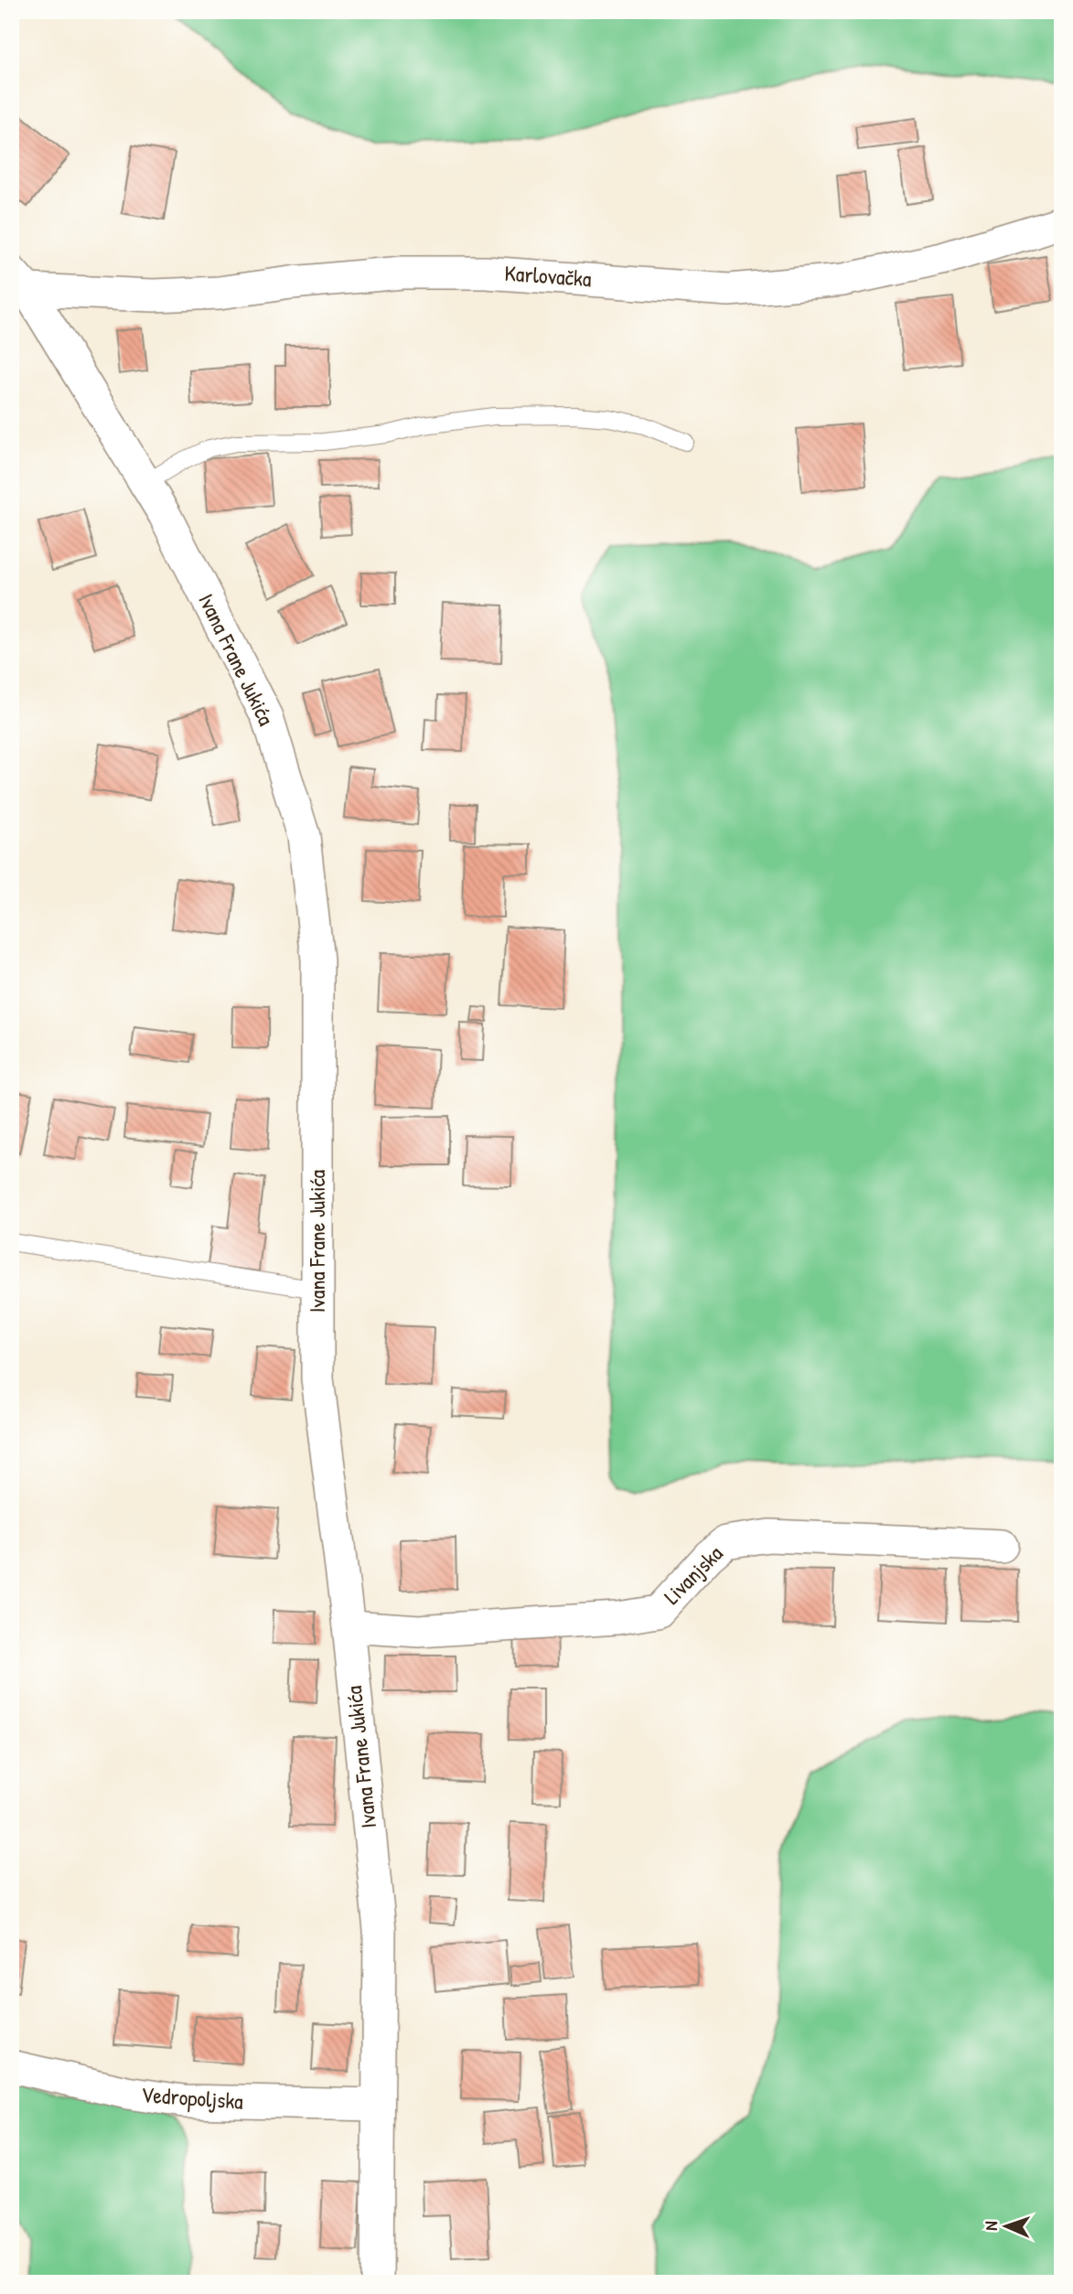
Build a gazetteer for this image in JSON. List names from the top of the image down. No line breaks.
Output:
{"streets":{"street":["Karlovačka","Ivana Frane Jukića","Livanjska","Vedropoljska"]},"crossings":[["Karlovačka","Ivana Frane Jukića"],["Ivana Frane Jukića","Livanjska"],["Ivana Frane Jukića","Vedropoljska"]],"north":"left"}
